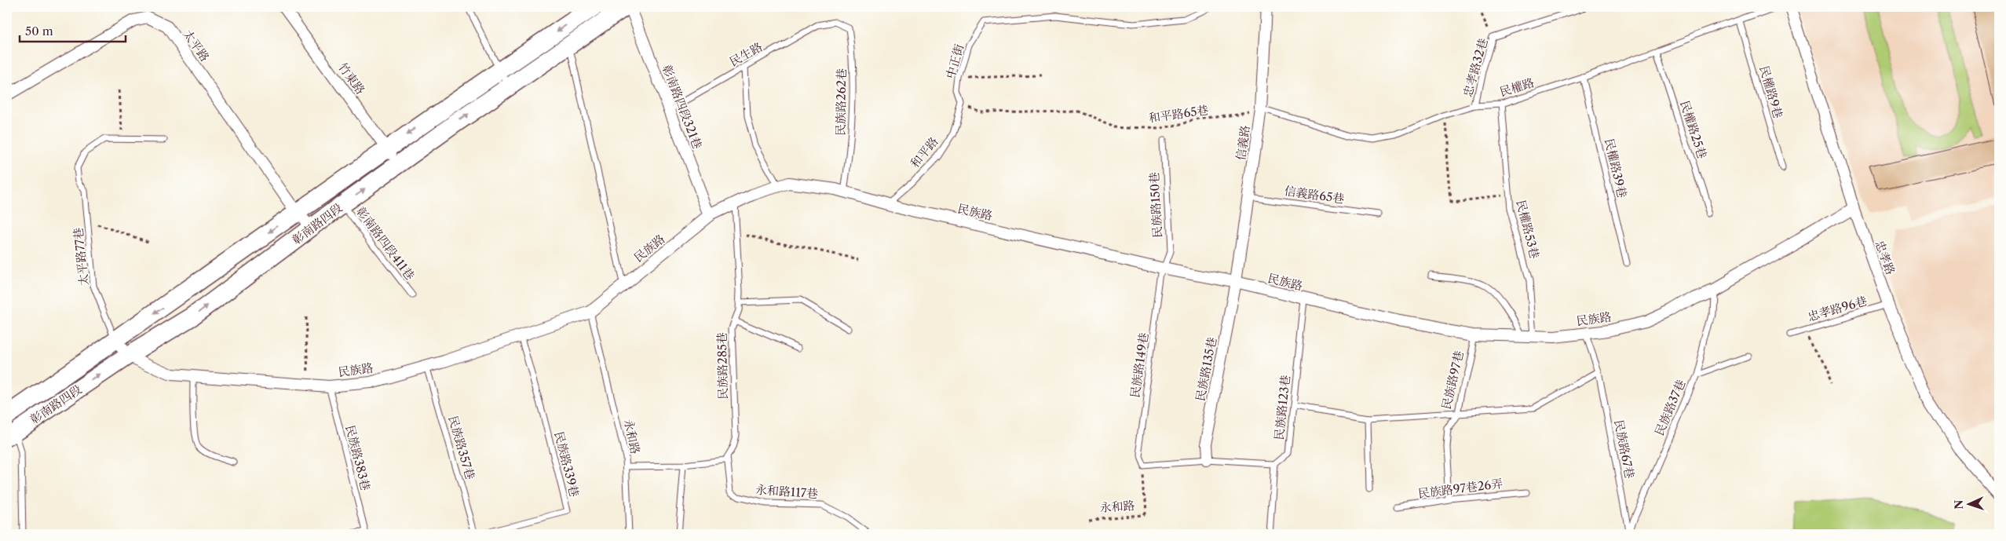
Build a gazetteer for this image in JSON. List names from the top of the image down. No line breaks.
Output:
{"streets":{"main road":["彰南路四段"],"street":["太平路","竹東路","彰南路四段321巷","信義路","民族路","忠孝路","民族路135巷"],"lane":["民生路","中正街","忠孝路32巷","民權路","民權路9巷","民族路262巷","民權路25巷","和平路","民權路39巷","信義路65巷","民族路150巷","民權路53巷","彰南路四段411巷","太平路77巷","忠孝路96巷","民族路149巷","民族路285巷","民族路97巷","民族路123巷","民族路37巷","永和路","民族路357巷","民族路67巷","民族路383巷","民族路339巷","民族路97巷26弄","永和路117巷"],"path":["和平路65巷"]},"crossings":[["太平路","彰南路四段"],["民生路","民族路262巷"],["民生路","彰南路四段321巷"],["中正街","和平路65巷"],["中正街","和平路"],["忠孝路32巷","民權路"],["竹東路","彰南路四段"],["民權路","民權路9巷"],["民權路","和平路65巷"],["民權路","民權路25巷"],["民權路","信義路"],["民權路","民權路39巷"],["民權路","民權路53巷"],["民族路262巷","民族路"],["彰南路四段321巷","民族路"],["和平路65巷","信義路"],["和平路65巷","和平路"],["信義路","信義路65巷"],["信義路","民族路"],["信義路","民族路135巷"],["和平路","民族路"],["民族路150巷","民族路"],["民族路150巷","民族路149巷"],["民族路","彰南路四段"],["民族路","民權路53巷"],["民族路","太平路77巷"],["民族路","忠孝路"],["民族路","民族路149巷"],["民族路","民族路285巷"],["民族路","民族路135巷"],["民族路","民族路97巷"],["民族路","民族路123巷"],["民族路","民族路37巷"],["民族路","永和路"],["民族路","民族路357巷"],["民族路","民族路67巷"],["民族路","民族路383巷"],["民族路","民族路339巷"],["彰南路四段","彰南路四段411巷"],["彰南路四段","太平路77巷"],["忠孝路","忠孝路96巷"],["民族路149巷","永和路"],["民族路285巷","永和路"],["民族路285巷","永和路117巷"],["民族路97巷","民族路97巷26弄"],["民族路37巷","民族路67巷"],["永和路","永和路117巷"]],"scale_bar":"50 m","north":"left"}
